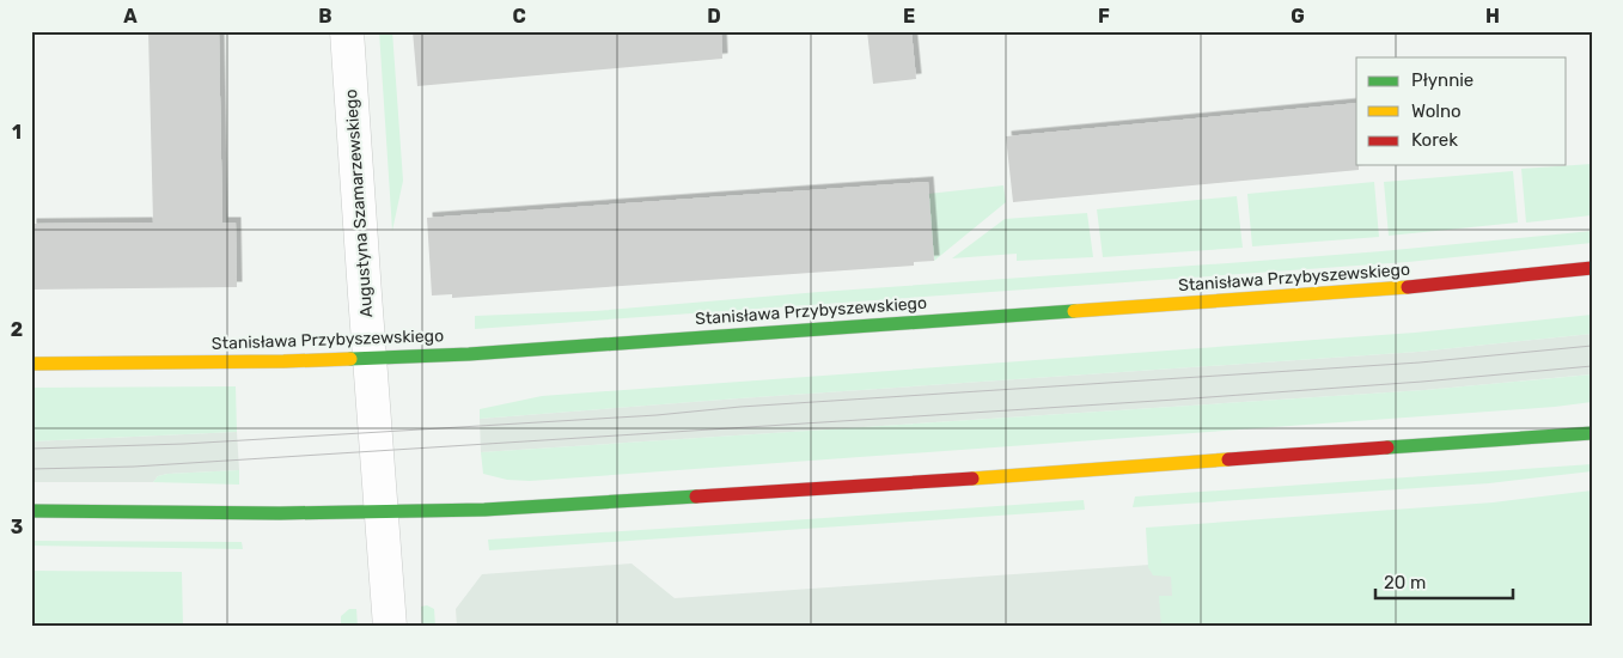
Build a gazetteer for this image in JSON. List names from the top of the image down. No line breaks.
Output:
{"streets":{"main road":["Stanisława Przybyszewskiego"],"street":["Augustyna Szamarzewskiego"]},"crossings":[["Augustyna Szamarzewskiego","Stanisława Przybyszewskiego"]],"legend":["Płynnie","Wolno","Korek"],"scale_bar":"20 m","grid":{"columns":["A","B","C","D","E","F","G","H"],"rows":["1","2","3"]}}
